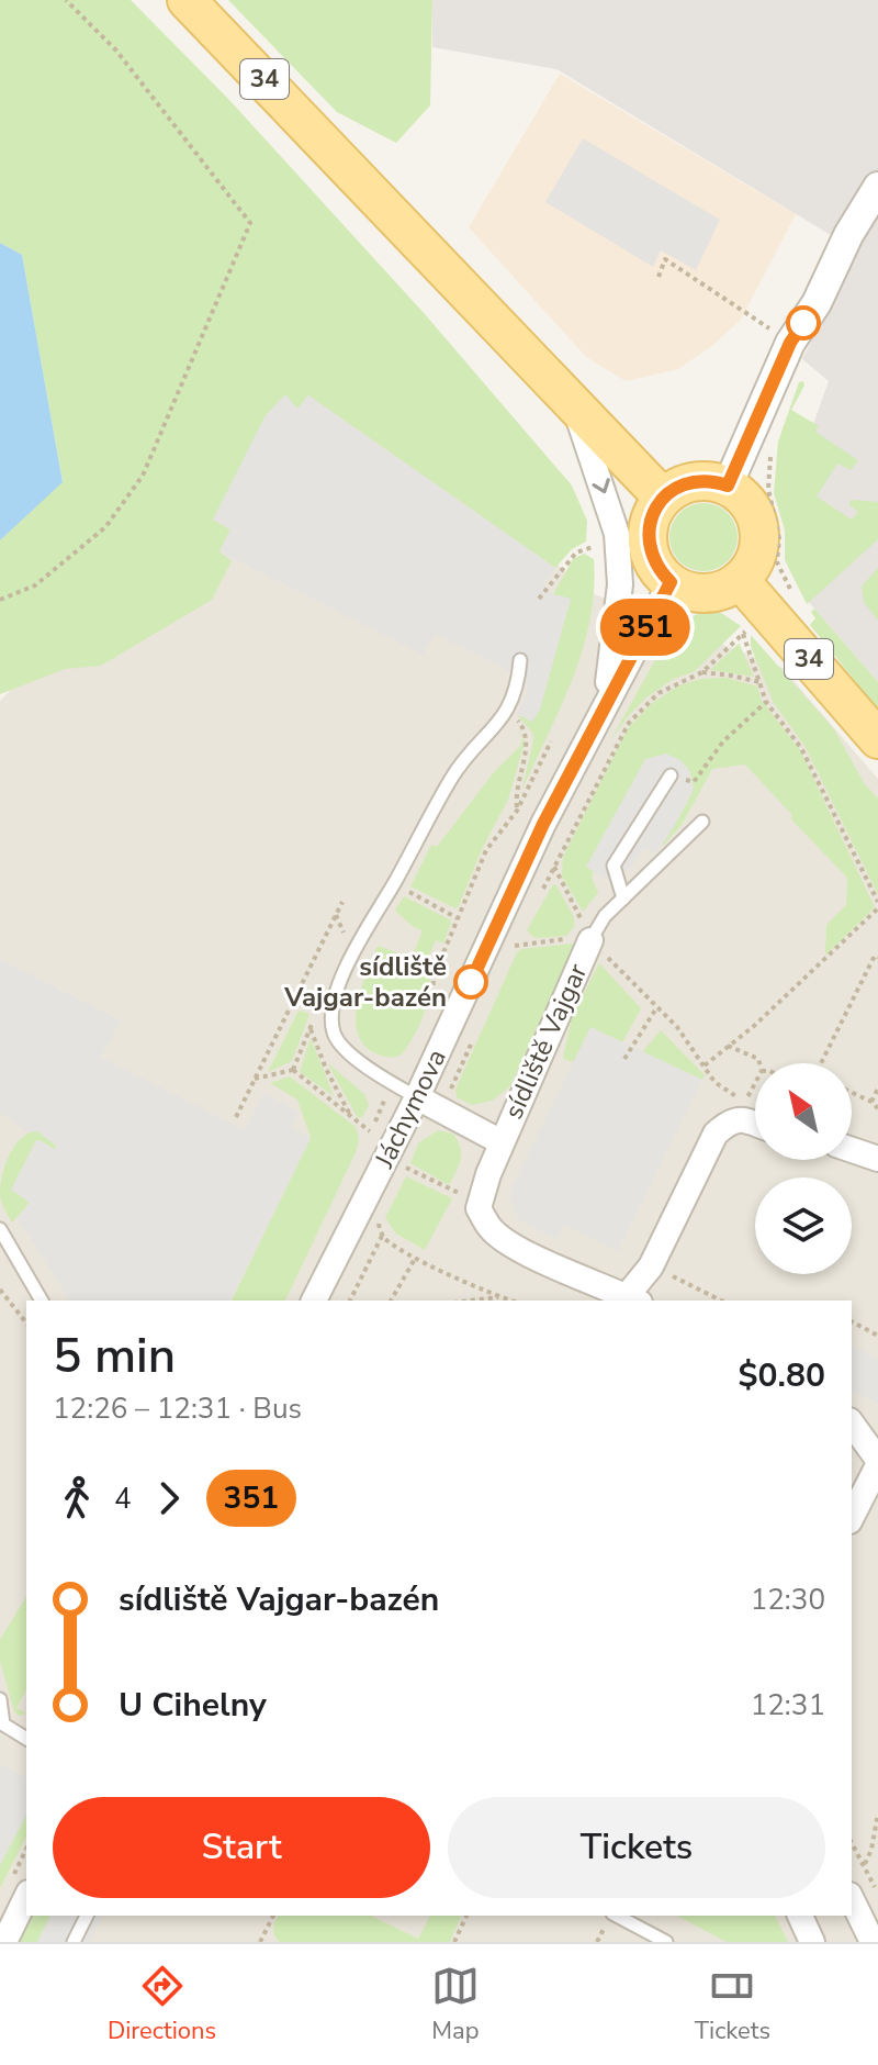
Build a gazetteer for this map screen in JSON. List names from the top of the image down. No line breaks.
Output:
{"streets":{"main road":["34"],"street":["sídliště Vajgar","Jáchymova"]},"crossings":[["34","Jáchymova"],["sídliště Vajgar","Jáchymova"]],"places":["sídliště Vajgar-bazén"],"lines":["bus line 351"],"north":"top left","page":{"on_map":"351","heading":["5 min","12:26 – 12:31 · Bus","$0.80"],"legs":["4","351"],"list":[{"name":"sídliště Vajgar-bazén","value":"12:30"},{"name":"U Cihelny","value":"12:31"}],"buttons":["Start","Tickets"],"tabs":["Directions","Map","Tickets"]}}
